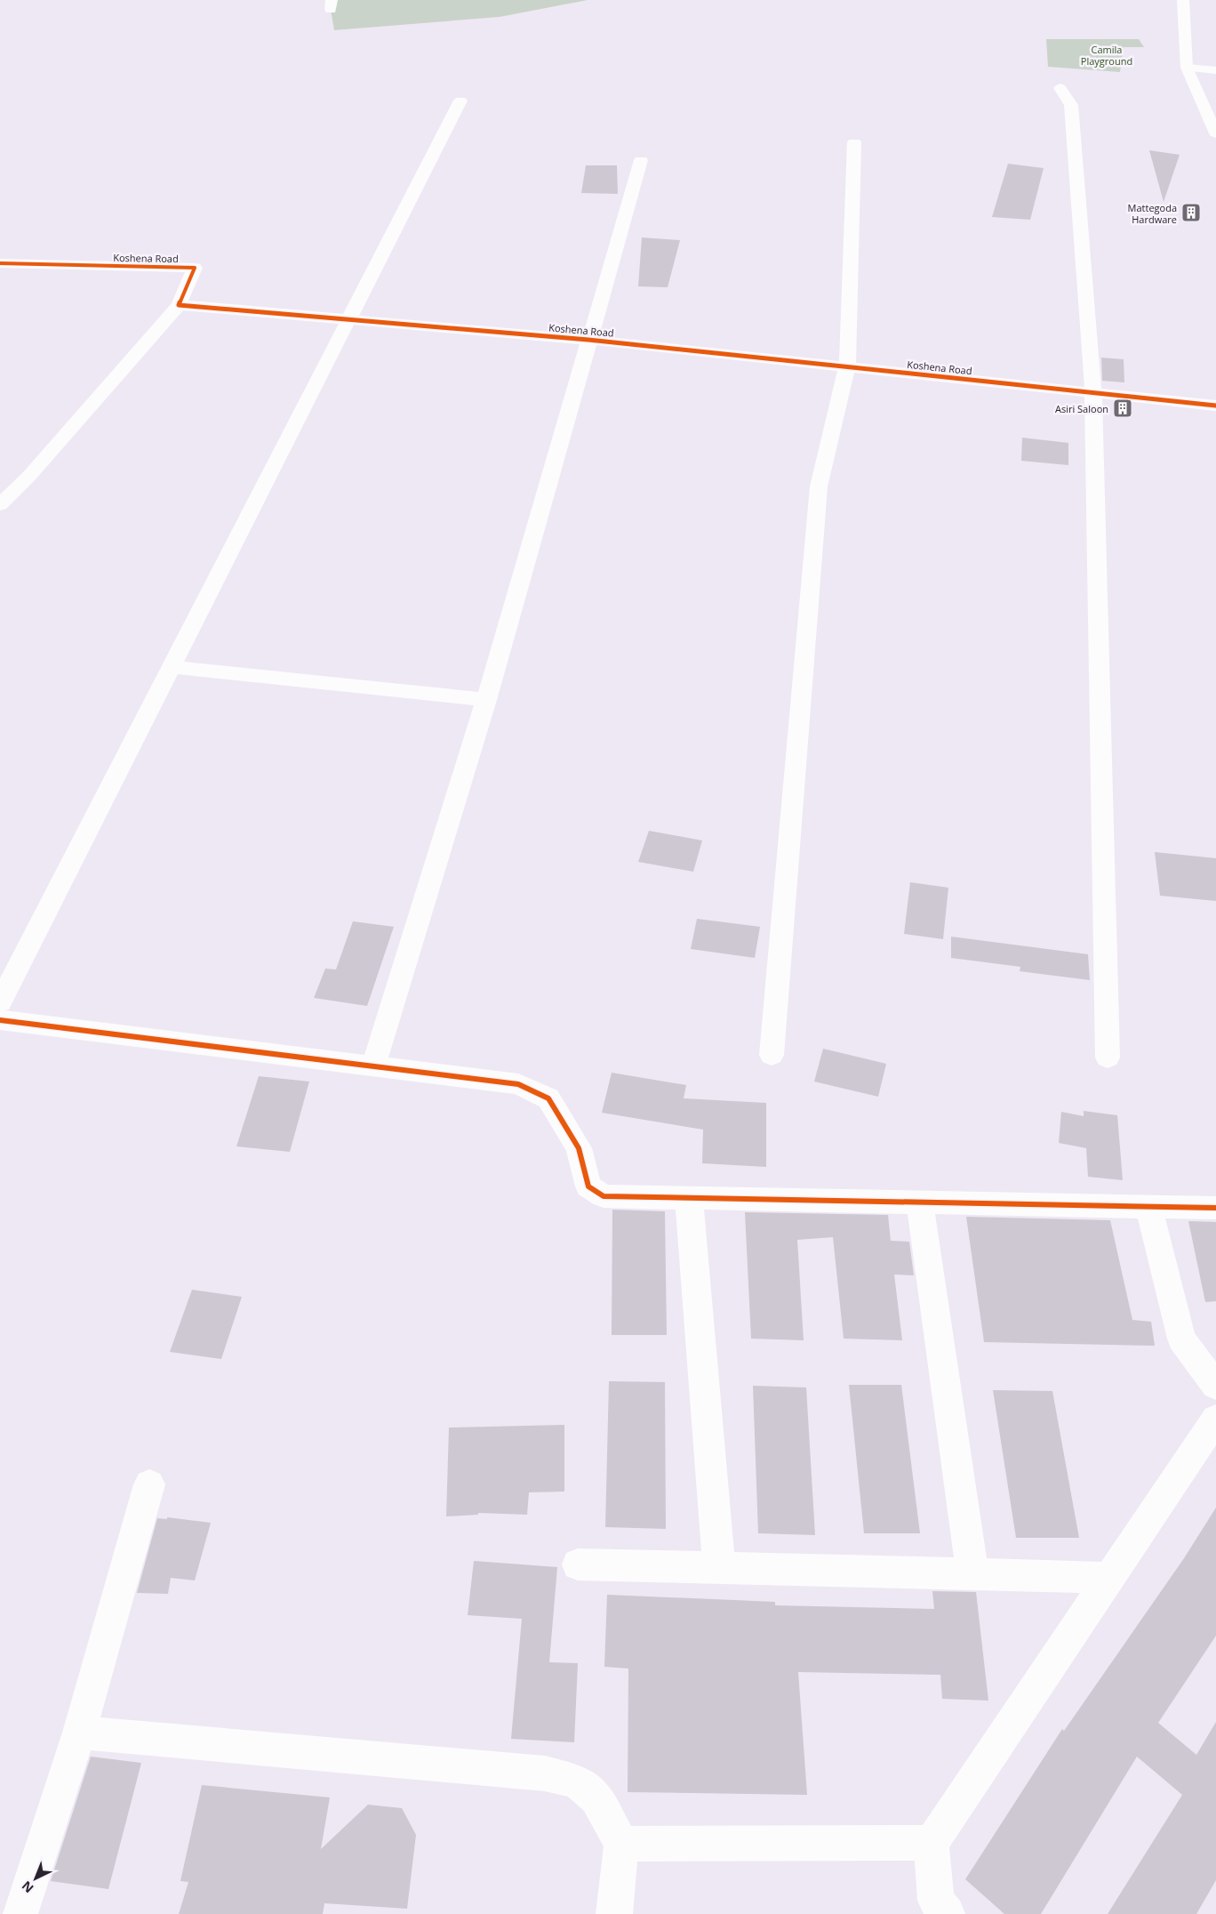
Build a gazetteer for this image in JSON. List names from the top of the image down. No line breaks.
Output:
{"streets":{"street":["Koshena Road"]},"parks":["Camila Playground"],"places":{"building":["Mattegoda Hardware","Asiri Saloon"]},"north":"bottom left"}
